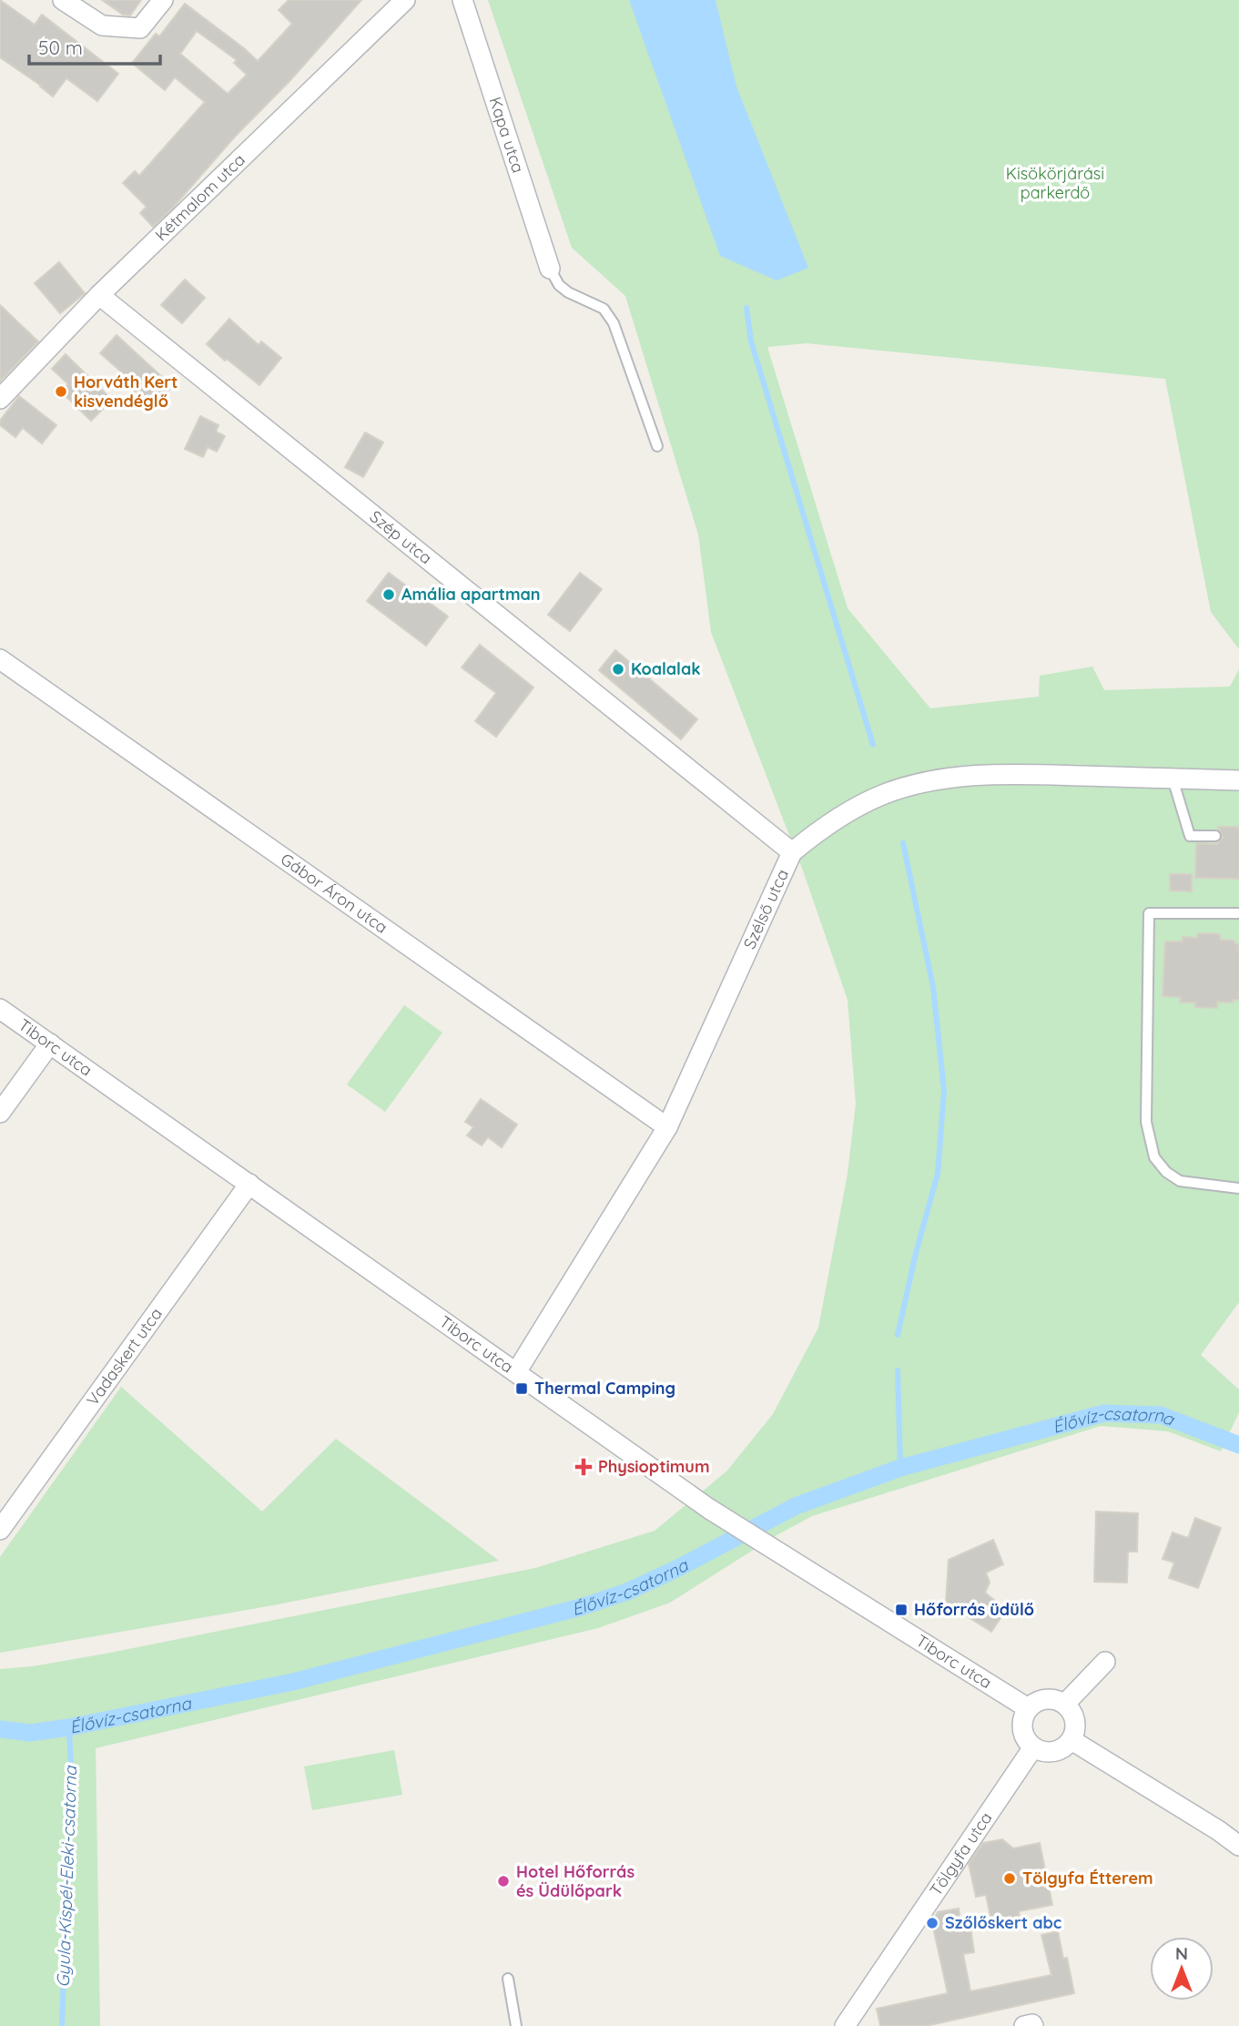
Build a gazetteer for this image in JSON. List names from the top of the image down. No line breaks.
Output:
{"streets":{"street":["Kapa utca","Kétmalom utca","Szép utca","Gábor Áron utca","Szélső utca","Tiborc utca","Vadaskert utca","Tölgyfa utca"]},"crossings":[["Kétmalom utca","Szép utca"],["Szép utca","Szélső utca"],["Gábor Áron utca","Szélső utca"],["Szélső utca","Tiborc utca"],["Tiborc utca","Vadaskert utca"],["Tiborc utca","Tölgyfa utca"]],"water":["Élővíz-csatorna","Gyula-Kispél-Eleki-csatorna"],"parks":["Kisökörjárási parkerdő"],"places":{"other":["Horváth Kert kisvendéglő","Amália apartman","Koalalak","Tölgyfa Étterem","Hotel Hőforrás és Üdülőpark","Szőlőskert abc"],"transit":["Thermal Camping","Hőforrás üdülő"],"health":["Physioptimum"]},"scale_bar":"50 m","north":"top"}
